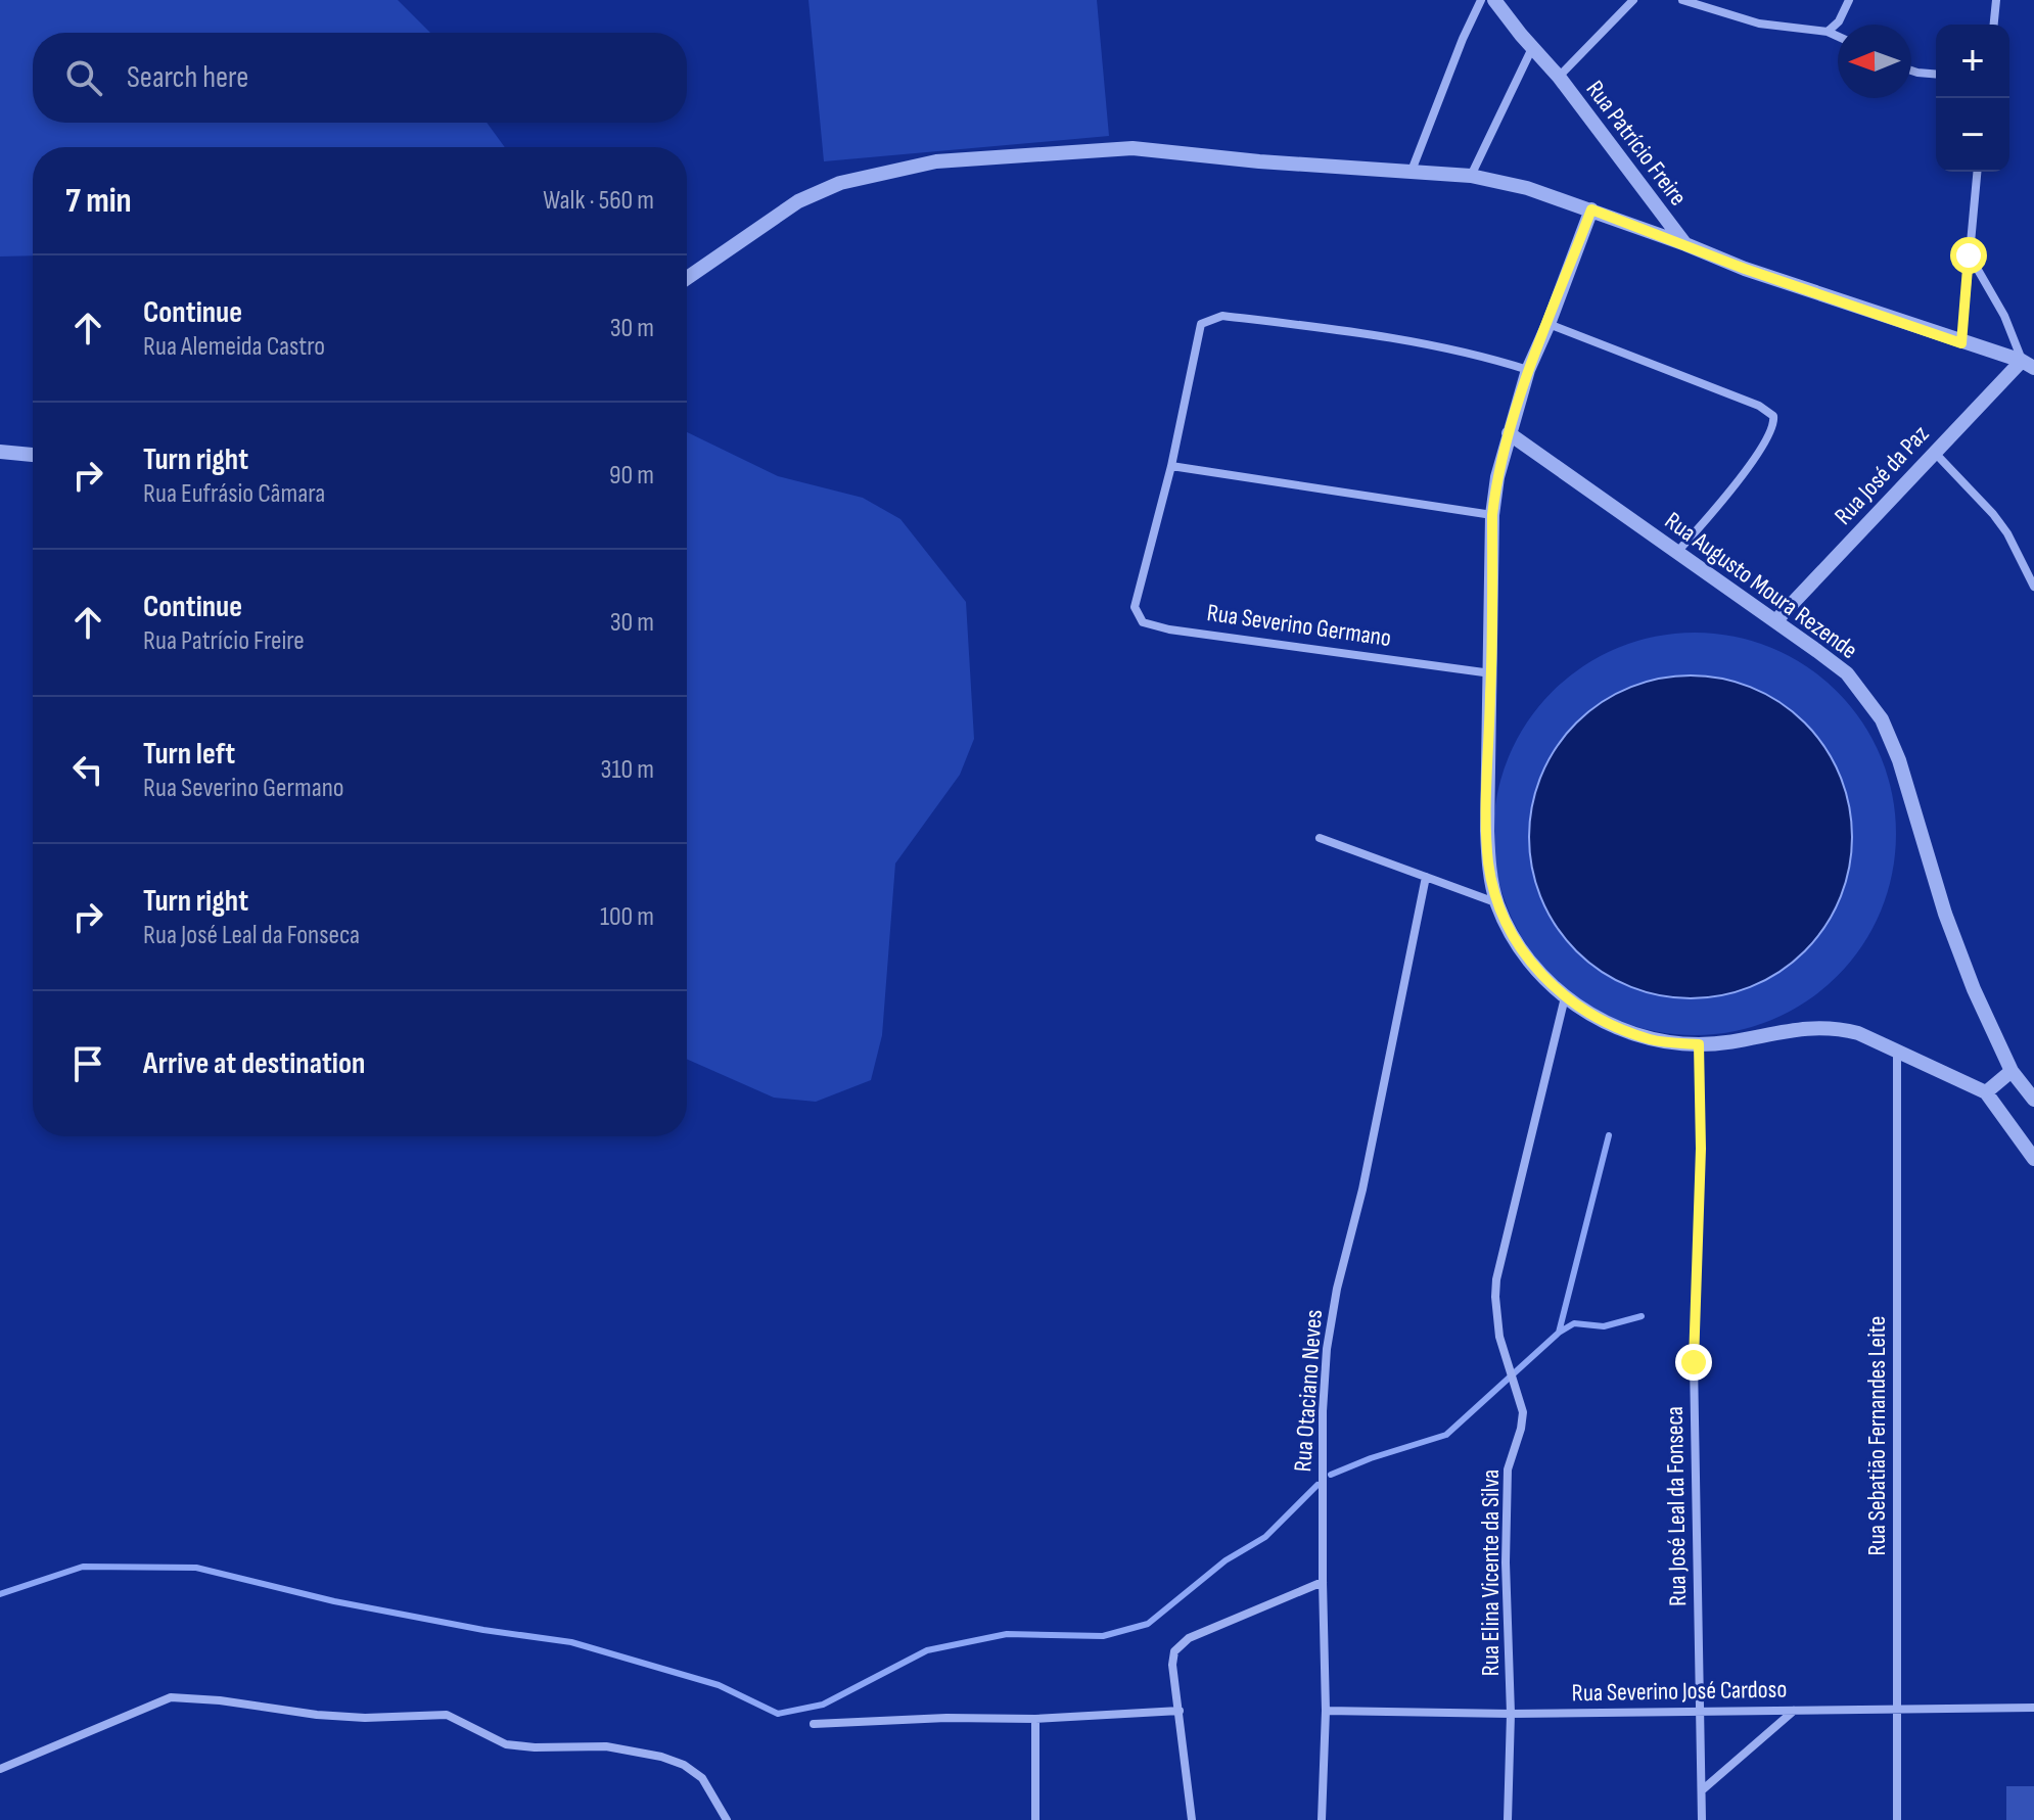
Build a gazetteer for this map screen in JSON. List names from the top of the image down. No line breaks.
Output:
{"streets":{"street":["Rua Patrício Freire","Rua José da Paz","Rua Augusto Moura Rezende","Rua Severino Germano","Rua Otaciano Neves","Rua Sebatião Fernandes Leite","Rua José Leal da Fonseca","Rua Elina Vicente da Silva","Rua Severino José Cardoso"]},"crossings":[["Rua José da Paz","Rua Augusto Moura Rezende"],["Rua Otaciano Neves","Rua Severino José Cardoso"],["Rua Sebatião Fernandes Leite","Rua Severino José Cardoso"],["Rua José Leal da Fonseca","Rua Severino José Cardoso"],["Rua Elina Vicente da Silva","Rua Severino José Cardoso"]],"north":"left","page":{"map_buttons":["+","−"],"search":"Search here","heading":["7 min","Walk · 560 m"],"list":[["Continue","Rua Alemeida Castro","30 m"],["Turn right","Rua Eufrásio Câmara","90 m"],["Continue","Rua Patrício Freire","30 m"],["Turn left","Rua Severino Germano","310 m"],["Turn right","Rua José Leal da Fonseca","100 m"],"Arrive at destination"]}}
